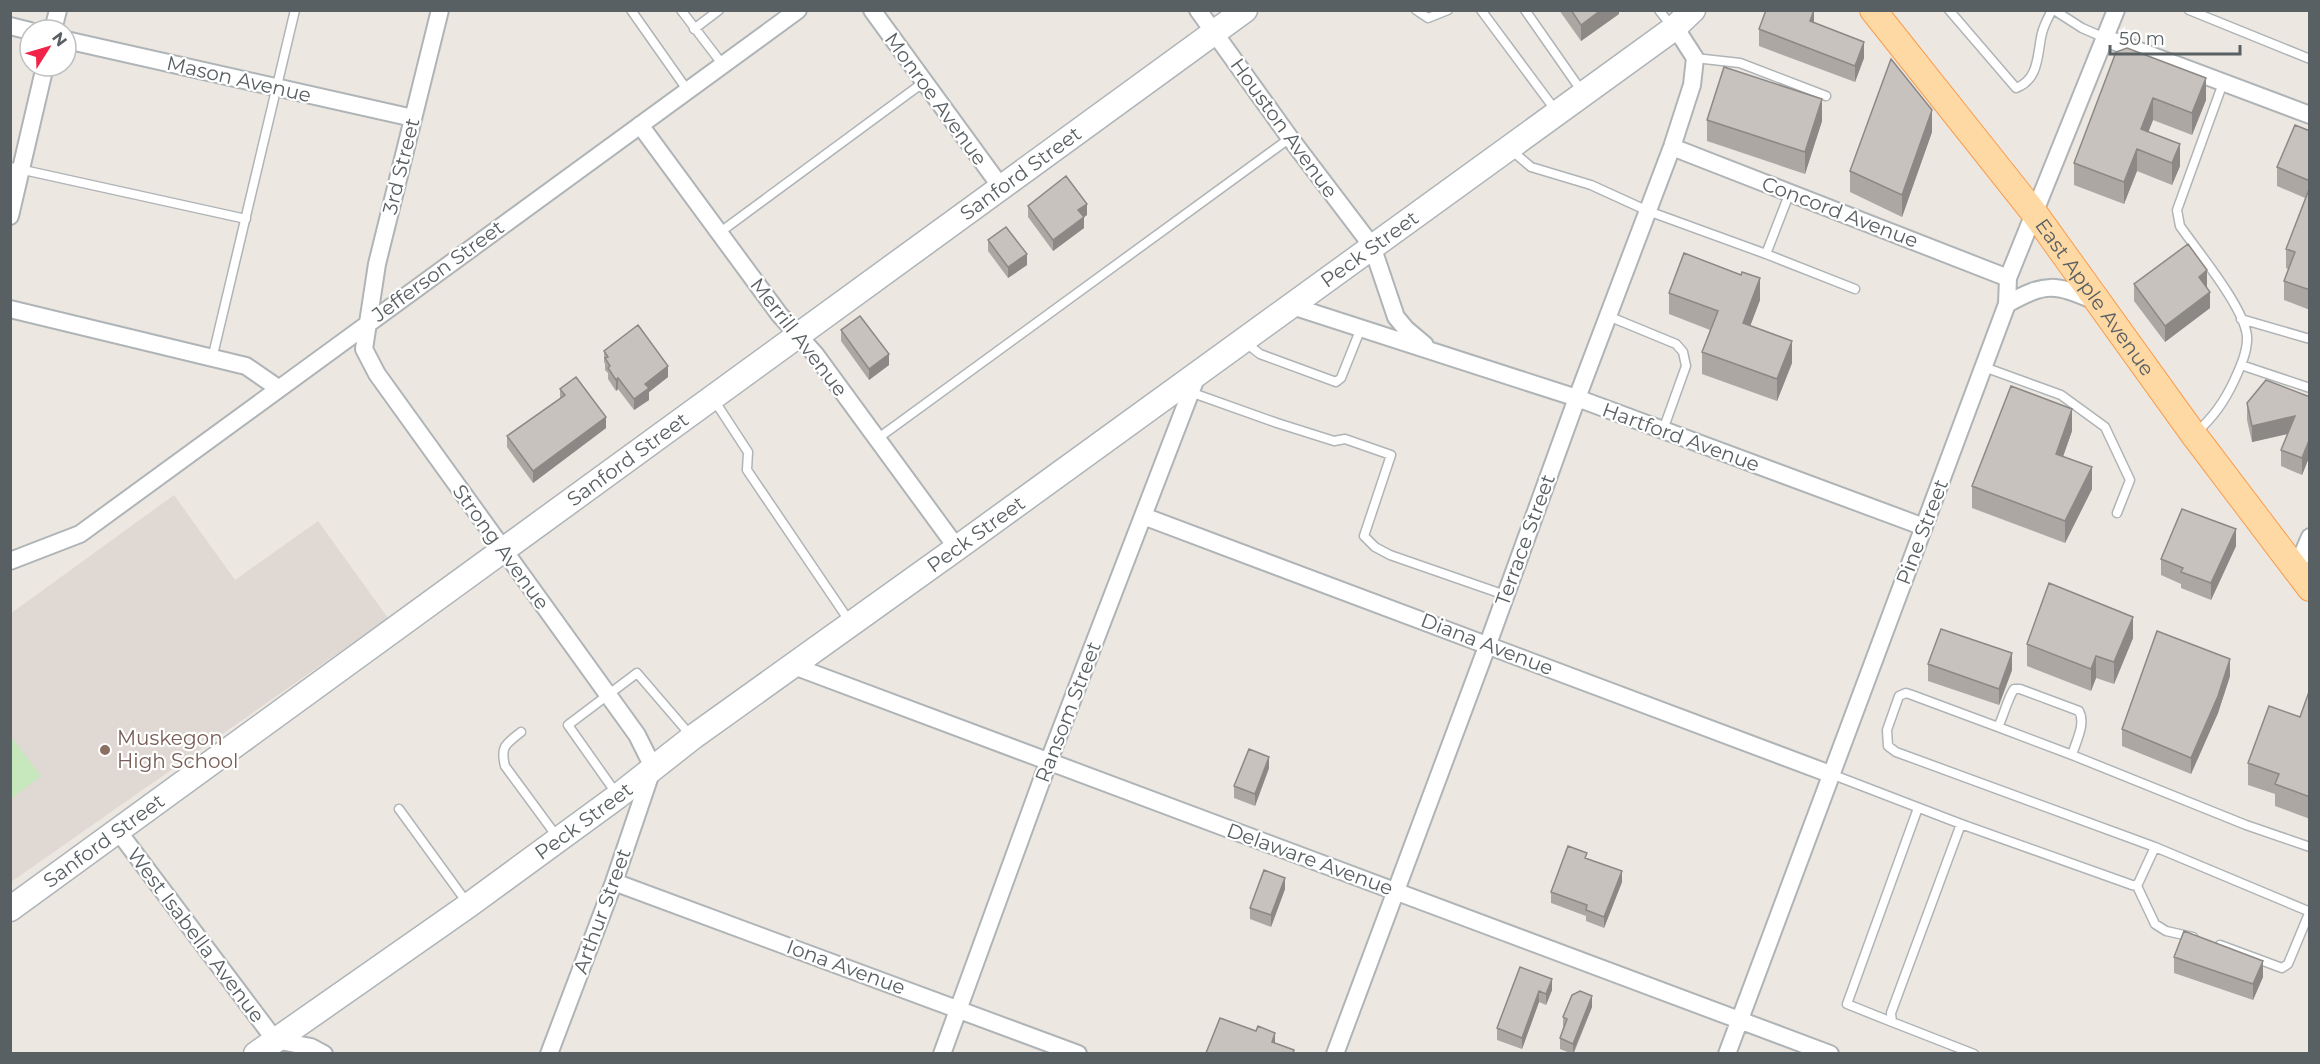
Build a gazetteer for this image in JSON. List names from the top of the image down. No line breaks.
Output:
{"streets":{"main road":["East Apple Avenue"],"street":["Mason Avenue","Monroe Avenue","Houston Avenue","3rd Street","Sanford Street","Concord Avenue","Peck Street","Jefferson Street","Merrill Avenue","Hartford Avenue","Pine Street","Terrace Street","Strong Avenue","Diana Avenue","Ransom Street","Delaware Avenue","Arthur Street","West Isabella Avenue","Iona Avenue"]},"crossings":[["Mason Avenue","3rd Street"],["Monroe Avenue","Sanford Street"],["Houston Avenue","Sanford Street"],["Houston Avenue","Peck Street"],["Houston Avenue","Hartford Avenue"],["3rd Street","Jefferson Street"],["3rd Street","Strong Avenue"],["Sanford Street","Merrill Avenue"],["Sanford Street","Strong Avenue"],["Sanford Street","West Isabella Avenue"],["Concord Avenue","Pine Street"],["Concord Avenue","Terrace Street"],["Peck Street","Merrill Avenue"],["Peck Street","Hartford Avenue"],["Peck Street","Strong Avenue"],["Peck Street","Ransom Street"],["Peck Street","Delaware Avenue"],["Peck Street","Arthur Street"],["Peck Street","West Isabella Avenue"],["Jefferson Street","Merrill Avenue"],["Jefferson Street","Strong Avenue"],["East Apple Avenue","Pine Street"],["Hartford Avenue","Pine Street"],["Hartford Avenue","Terrace Street"],["Pine Street","Diana Avenue"],["Pine Street","Delaware Avenue"],["Terrace Street","Diana Avenue"],["Terrace Street","Delaware Avenue"],["Strong Avenue","Arthur Street"],["Diana Avenue","Ransom Street"],["Ransom Street","Delaware Avenue"],["Ransom Street","Iona Avenue"],["Arthur Street","Iona Avenue"]],"places":["Muskegon High School"],"scale_bar":"50 m","north":"top right"}
